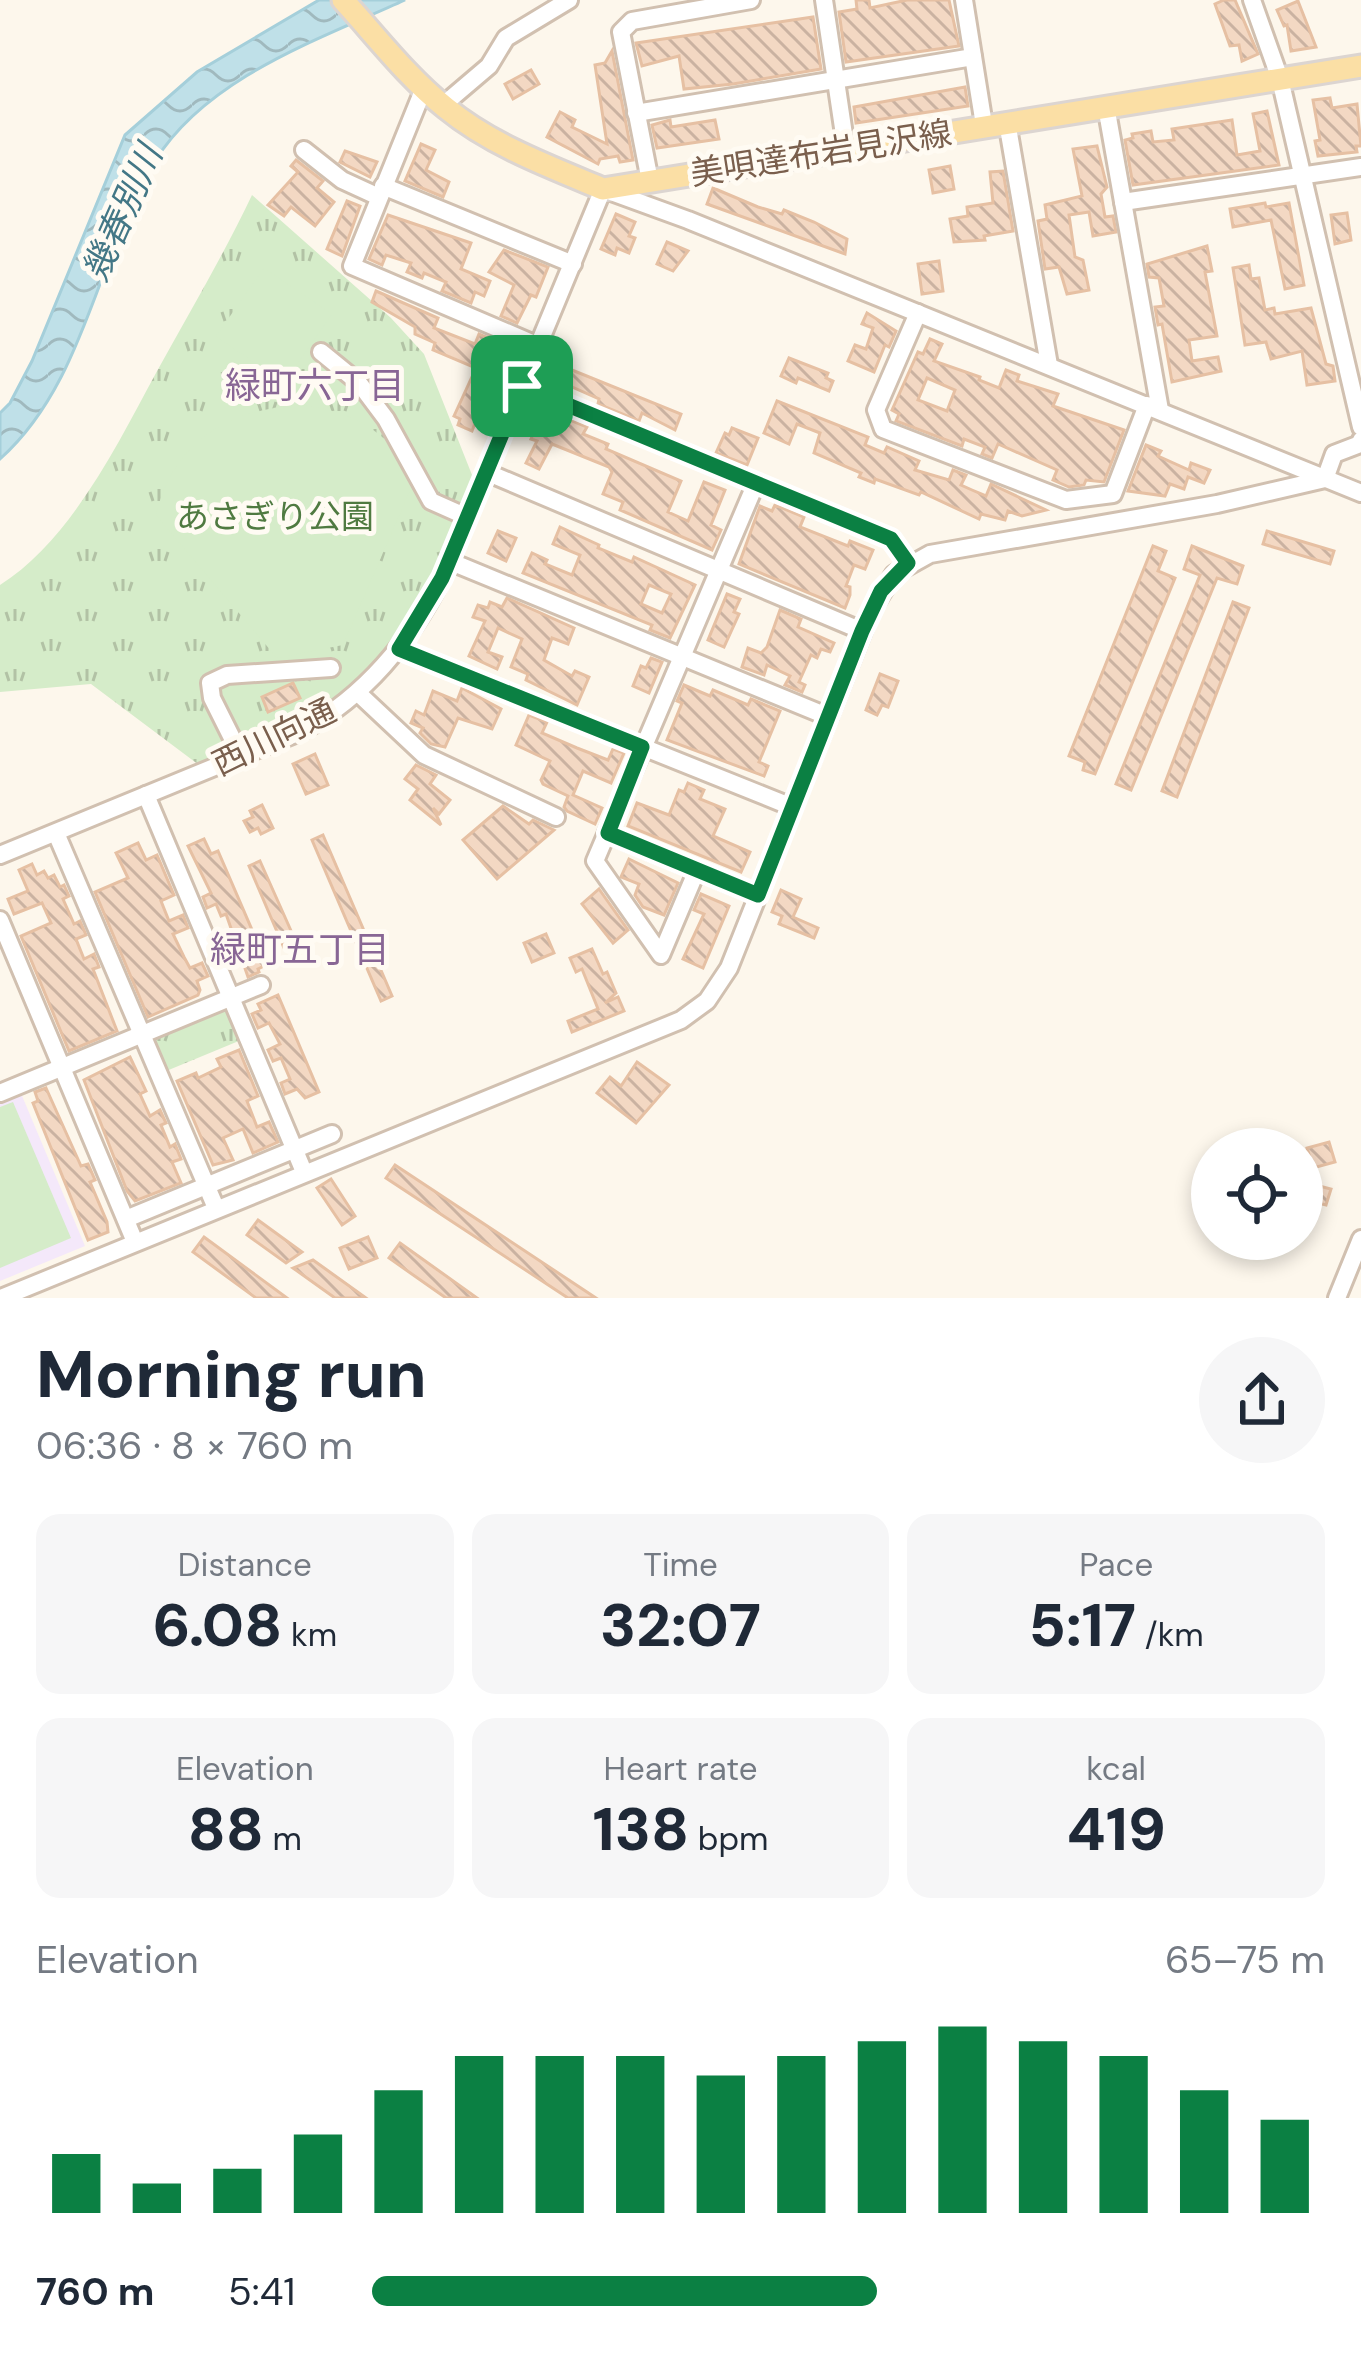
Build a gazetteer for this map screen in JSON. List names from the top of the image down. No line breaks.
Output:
{"streets":{"main road":["美唄達布岩見沢線"],"street":["西川向通"]},"crossings":[["美唄達布岩見沢線","西川向通"]],"districts":["緑町六丁目","緑町五丁目"],"water":["幾春別川"],"parks":["あさぎり公園"],"page":{"heading":["Morning run","06:36 · 8 × 760 m"],"stats":[["Distance","6.08 km"],["Time","32:07"],["Pace","5:17 /km"],["Elevation","88 m"],["Heart rate","138 bpm"],["kcal","419"]],"chart":["Elevation","65–75 m"],"list":[{"name":"760 m","note":"5:41"}]}}
